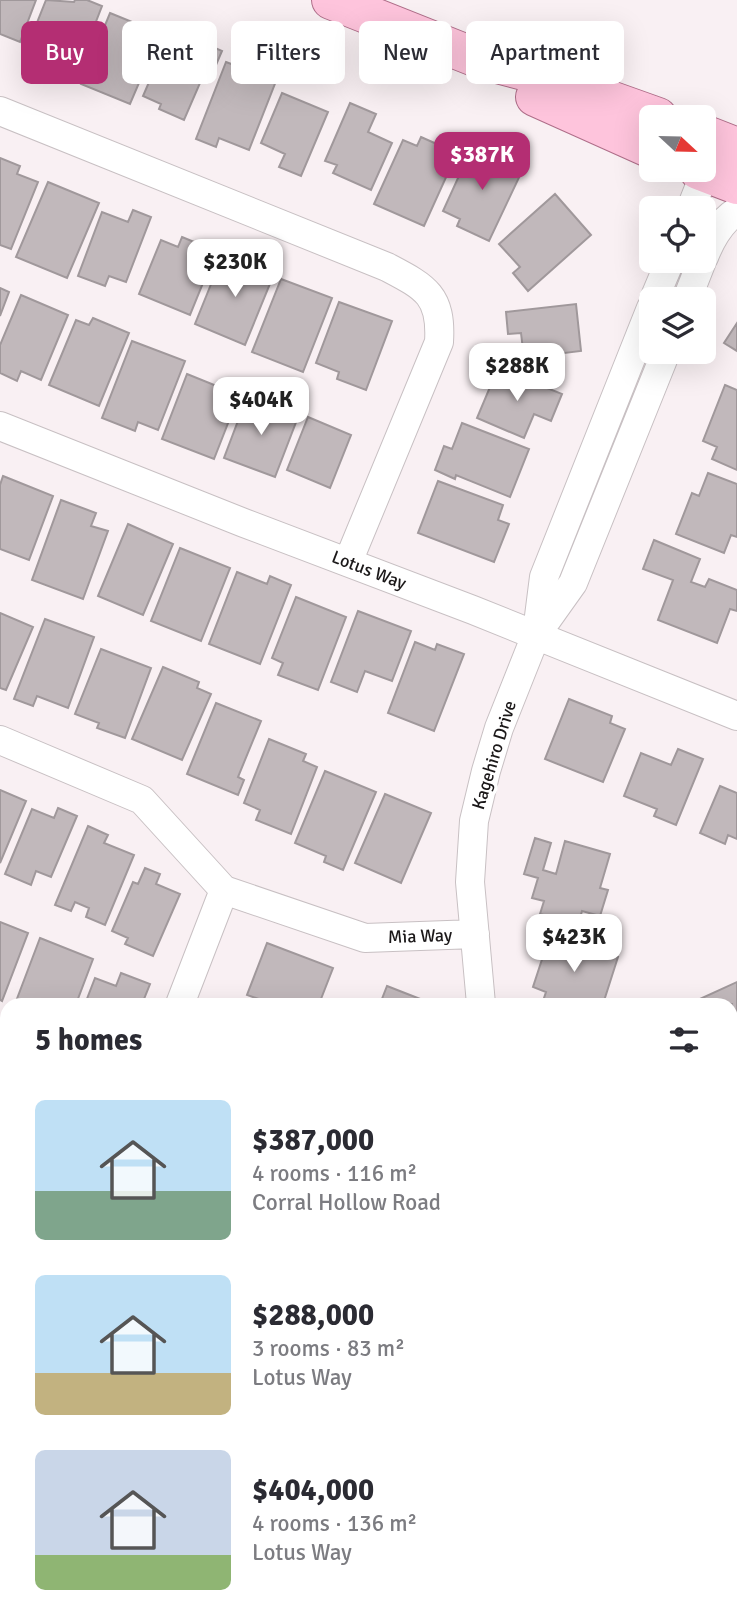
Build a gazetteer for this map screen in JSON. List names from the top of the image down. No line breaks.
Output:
{"streets":{"street":["Lotus Way","Kagehiro Drive","Mia Way"]},"crossings":[["Lotus Way","Kagehiro Drive"],["Kagehiro Drive","Mia Way"]],"north":"right","page":{"chip":["Buy","Rent","Filters","New","Apartment"],"price":["$387K","$230K","$288K","$404K","$423K"],"heading":"5 homes","list":[{"name":"$387,000","note":"4 rooms · 116 m² · Corral Hollow Road"},{"name":"$288,000","note":"3 rooms · 83 m² · Lotus Way"},{"name":"$404,000","note":"4 rooms · 136 m² · Lotus Way"}]}}
